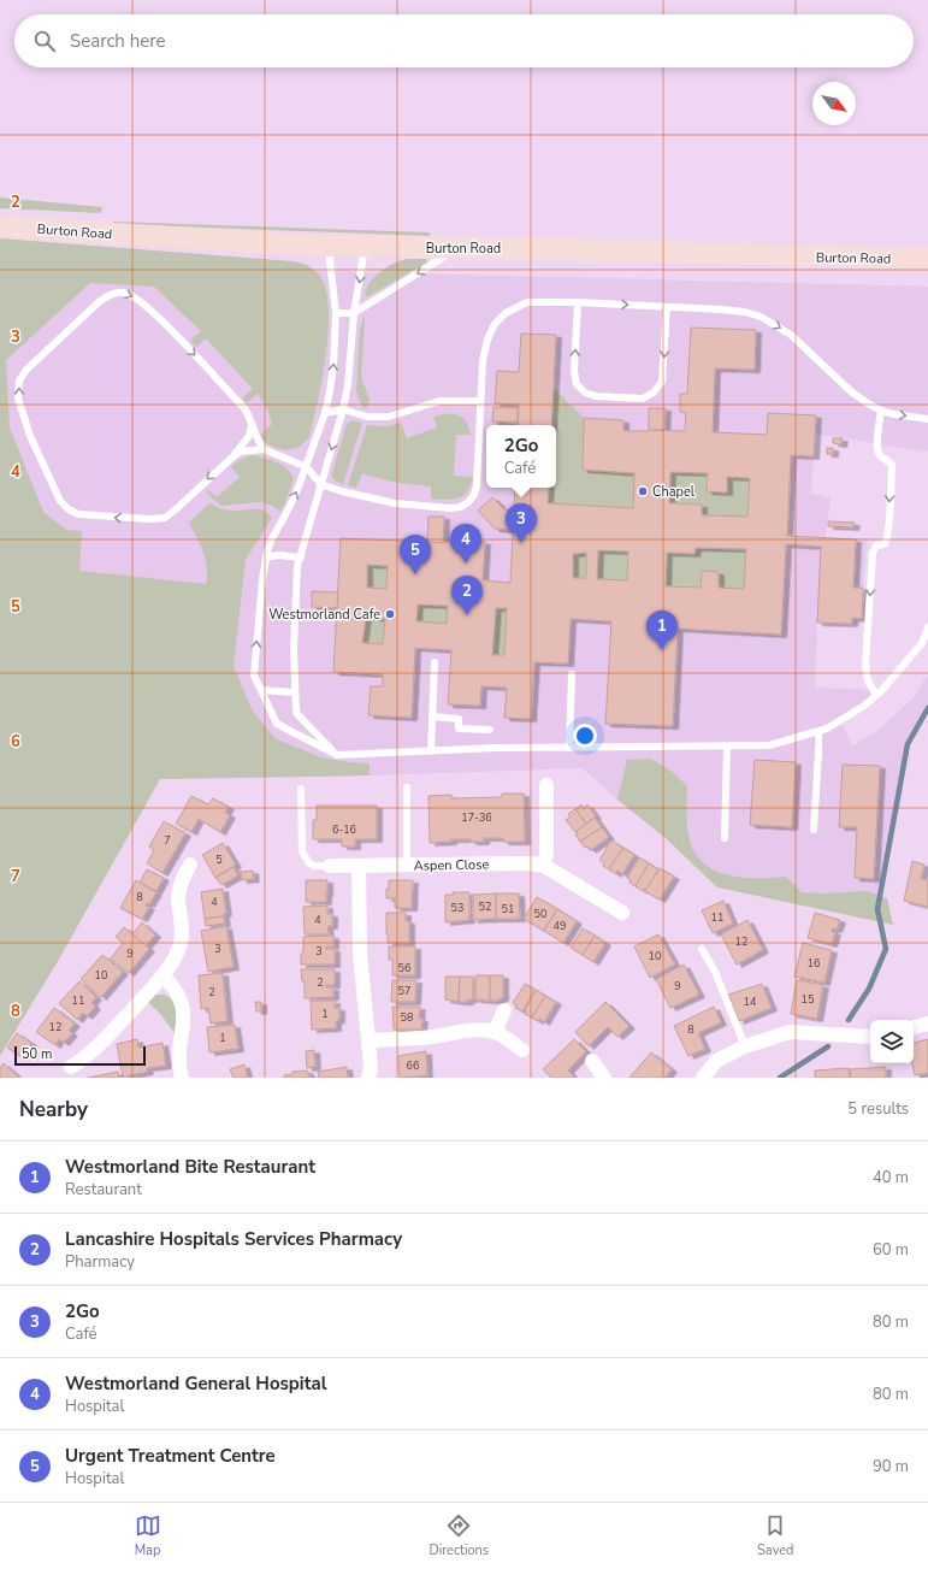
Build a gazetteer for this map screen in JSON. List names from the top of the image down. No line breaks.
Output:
{"streets":{"main road":["Burton Road"],"street":["Aspen Close"]},"places":["Chapel","Westmorland Cafe"],"house_numbers":["17-36","6-16","7","5","8","4","52","53","51","50","11","4","49","12","3","3","9","10","16","56","10","2","9","57","2","15","11","14","1","58","12","8","1","66"],"scale_bar":"50 m","north":"bottom right","page":{"search":"Search here","popup":["2Go","Café"],"pins":["3","4","5","2","1"],"scale":"50 m","heading":["Nearby","5 results"],"list":[{"mark":"1","name":"Westmorland Bite Restaurant","note":"Restaurant","value":"40 m"},{"mark":"2","name":"Lancashire Hospitals Services Pharmacy","note":"Pharmacy","value":"60 m"},{"mark":"3","name":"2Go","note":"Café","value":"80 m"},{"mark":"4","name":"Westmorland General Hospital","note":"Hospital","value":"80 m"},{"mark":"5","name":"Urgent Treatment Centre","note":"Hospital","value":"90 m"}],"nav":["Map","Directions","Saved"]},"grid":{"rows":["2","3","4","5","6","7","8"]}}
